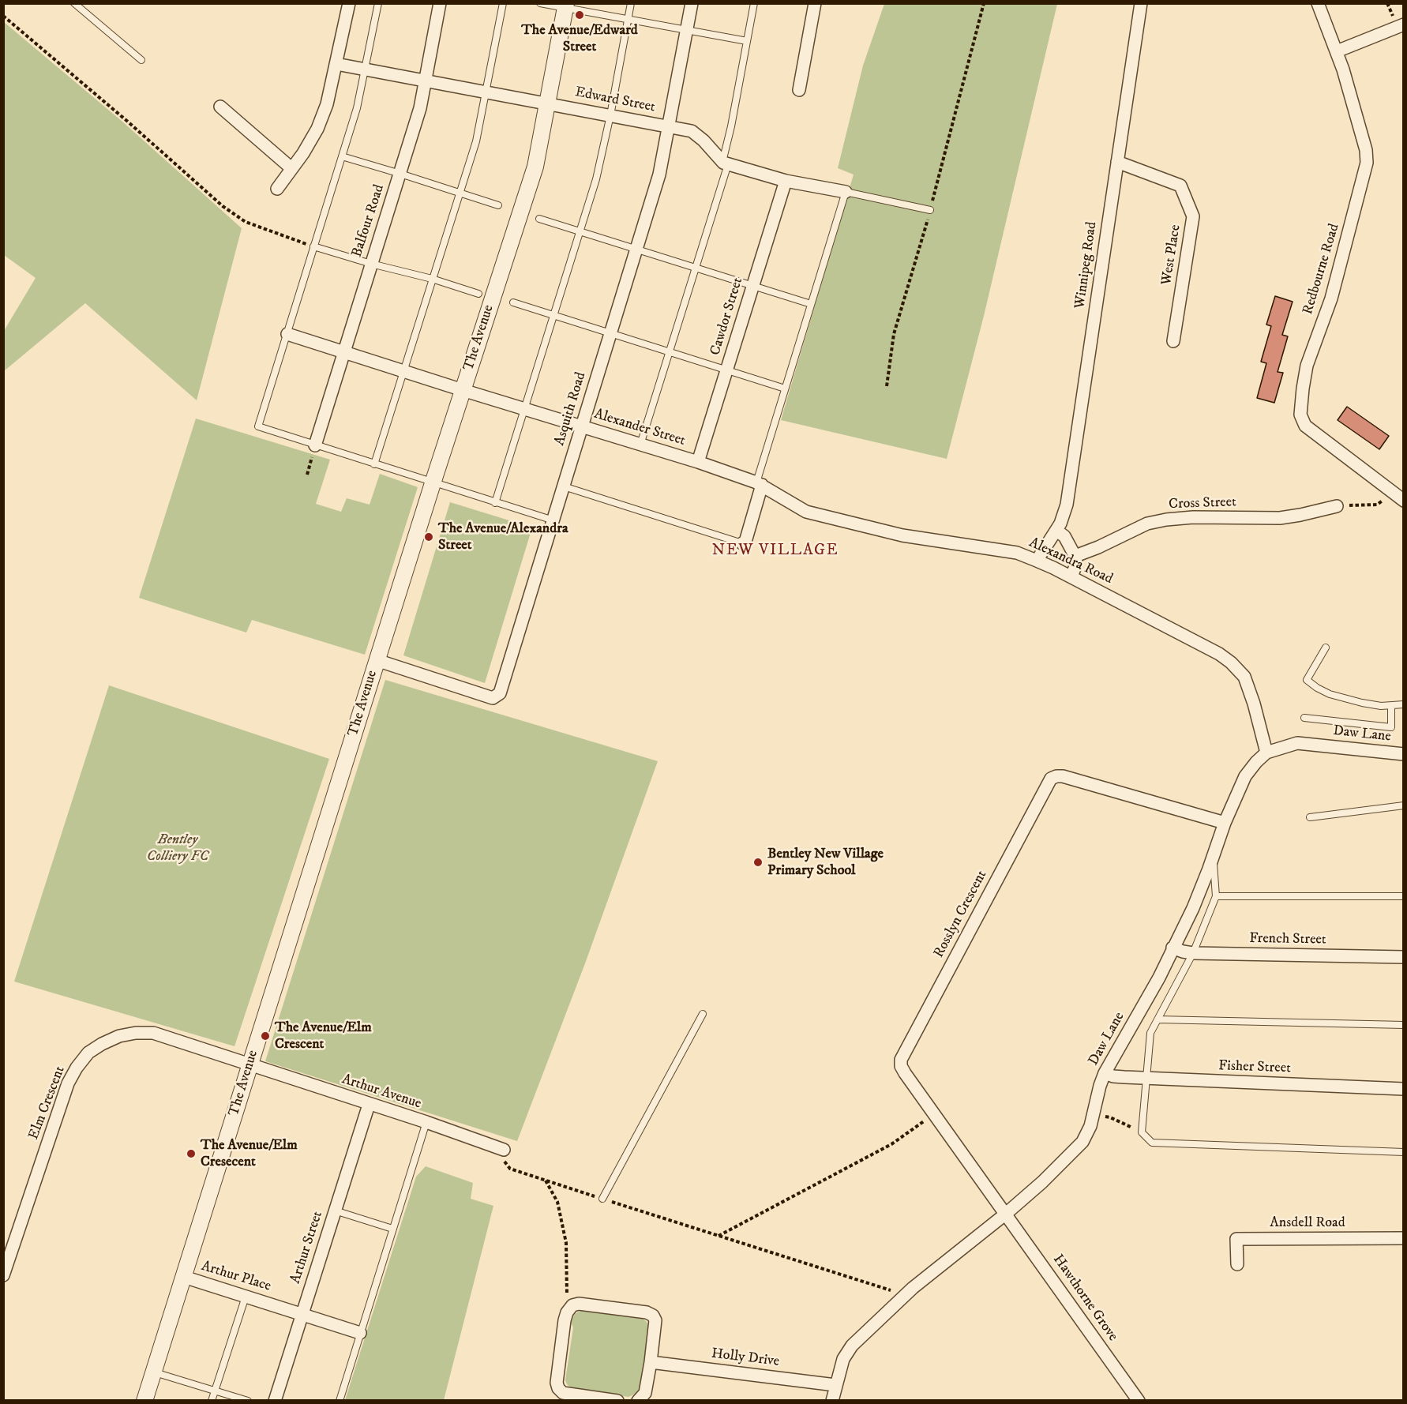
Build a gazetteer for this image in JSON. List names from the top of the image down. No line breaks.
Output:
{"streets":{"street":["Edward Street","Balfour Road","West Place","Winnipeg Road","Redbourne Road","Cawdor Street","The Avenue","Asquith Road","Alexander Street","Cross Street","Alexandra Road","Daw Lane","Rosslyn Crescent","French Street","Fisher Street","Arthur Avenue","Elm Crescent","Ansdell Road","Arthur Street","Arthur Place","Hawthorne Grove","Holly Drive"]},"crossings":[["Edward Street","Balfour Road"],["Edward Street","The Avenue"],["Edward Street","Asquith Road"],["Balfour Road","Alexander Street"],["West Place","Winnipeg Road"],["Winnipeg Road","Alexandra Road"],["Cawdor Street","Alexander Street"],["The Avenue","Asquith Road"],["The Avenue","Alexander Street"],["The Avenue","Arthur Avenue"],["The Avenue","Elm Crescent"],["The Avenue","Arthur Place"],["Asquith Road","Alexander Street"],["Alexander Street","Alexandra Road"],["Alexandra Road","Daw Lane"],["Daw Lane","Rosslyn Crescent"],["Daw Lane","French Street"],["Daw Lane","Fisher Street"],["Daw Lane","Hawthorne Grove"],["Daw Lane","Holly Drive"],["Rosslyn Crescent","Hawthorne Grove"],["Arthur Avenue","Elm Crescent"],["Arthur Avenue","Arthur Street"],["Arthur Street","Arthur Place"]],"districts":["NEW VILLAGE"],"parks":["Bentley Colliery FC"],"places":["The Avenue/Edward Street","The Avenue/Alexandra Street","Bentley New Village Primary School","The Avenue/Elm Crescent","The Avenue/Elm Cresecent"]}
